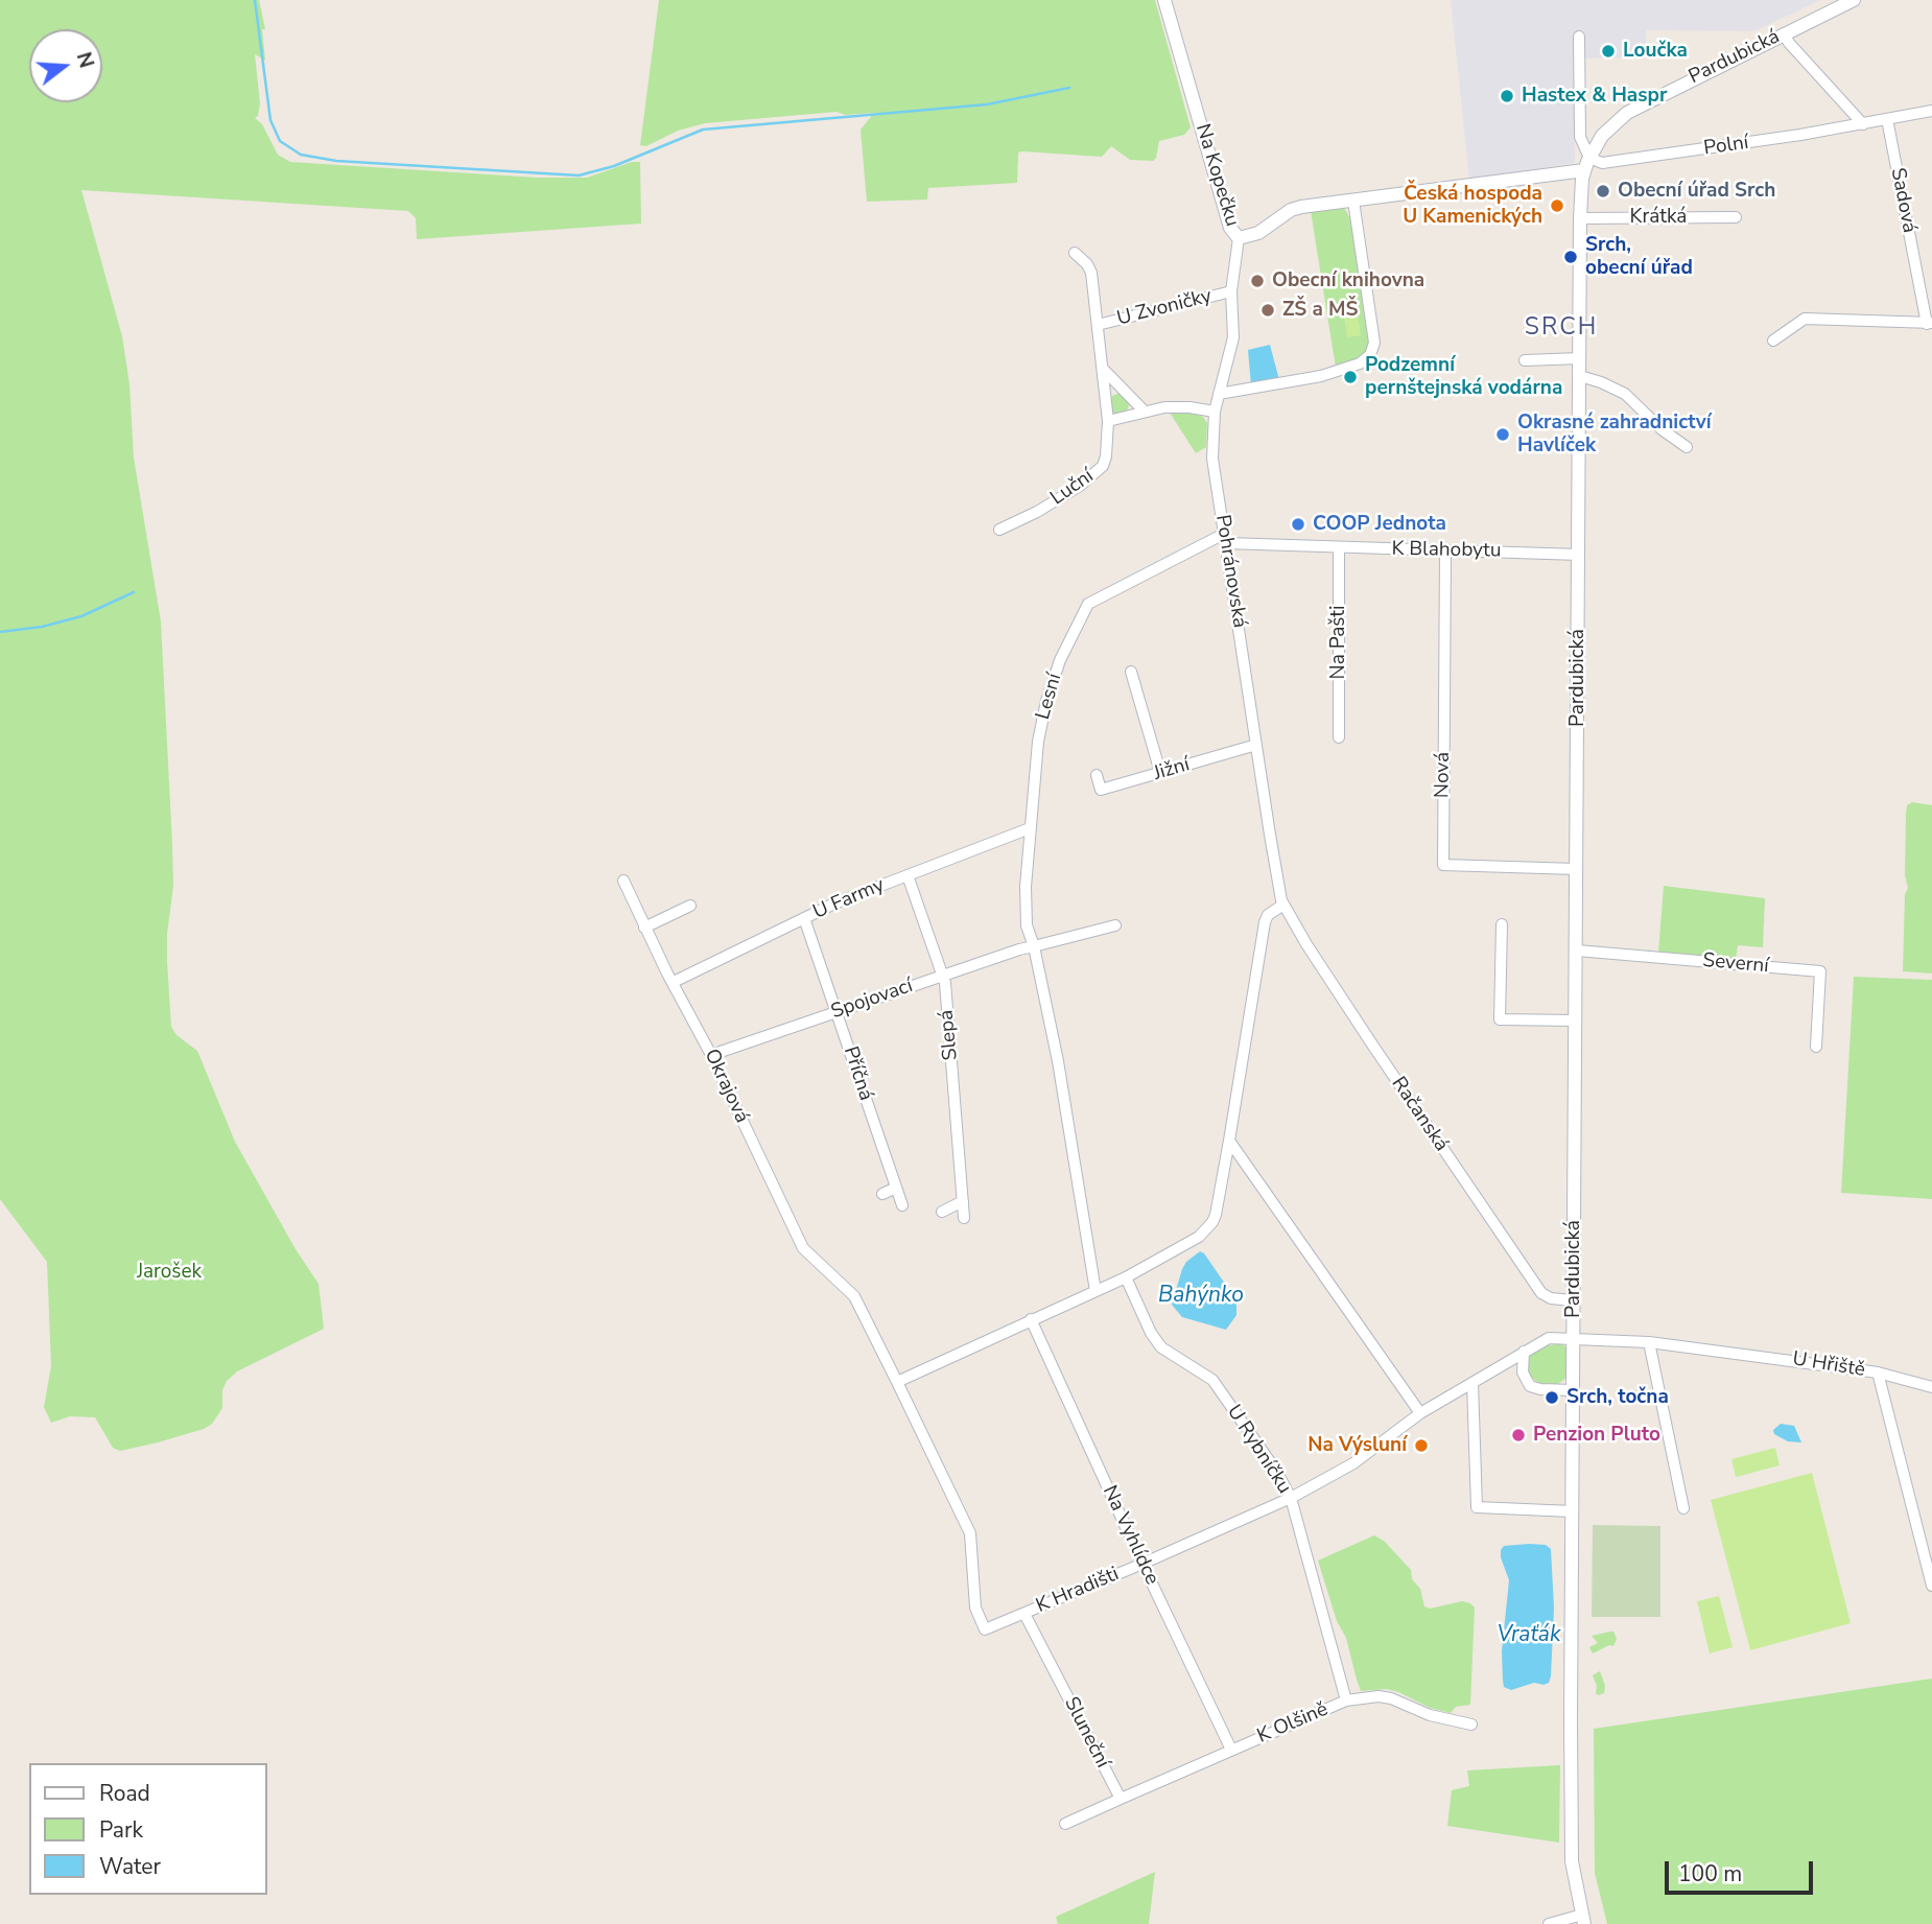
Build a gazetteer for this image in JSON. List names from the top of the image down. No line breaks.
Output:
{"streets":{"street":["Pardubická","Polní","Na Kopečku","Sadová","Krátká","U Zvoničky","Luční","K Blahobytu","Pohránovská","Na Pašti","Lesní","Jižní","Nová","U Farmy","Severní","Spojovací","Slepá","Příčná","Okrajová","Račanská","U Hřiště","U Rybníčku","Na Vyhlídce","K Hradišti","K Olšině","Sluneční"]},"crossings":[["Pardubická","Polní"],["Pardubická","Na Kopečku"],["Pardubická","Krátká"],["Pardubická","K Blahobytu"],["Pardubická","Nová"],["Pardubická","Severní"],["Pardubická","Račanská"],["Pardubická","U Hřiště"],["Polní","Na Kopečku"],["Polní","Sadová"],["Na Kopečku","Pohránovská"],["U Zvoničky","Luční"],["U Zvoničky","Pohránovská"],["K Blahobytu","Pohránovská"],["K Blahobytu","Na Pašti"],["K Blahobytu","Lesní"],["K Blahobytu","Nová"],["Pohránovská","Lesní"],["Pohránovská","Jižní"],["Pohránovská","Račanská"],["Lesní","U Farmy"],["Lesní","Spojovací"],["U Farmy","Slepá"],["U Farmy","Příčná"],["U Farmy","Okrajová"],["Spojovací","Slepá"],["Spojovací","Příčná"],["Spojovací","Okrajová"],["Okrajová","K Hradišti"],["U Rybníčku","K Hradišti"],["U Rybníčku","K Olšině"],["Na Vyhlídce","K Hradišti"],["Na Vyhlídce","K Olšině"],["K Hradišti","Sluneční"],["K Olšině","Sluneční"]],"districts":["SRCH"],"water":["Bahýnko","Vraťák"],"parks":["Jarošek"],"places":["Loučka","Hastex & Haspr","Obecní úřad Srch","Česká hospoda U Kamenických","Srch, obecní úřad","Obecní knihovna","ZŠ a MŠ","Podzemní pernštejnská vodárna","Okrasné zahradnictví Havlíček","COOP Jednota","Srch, točna","Penzion Pluto","Na Výsluní"],"legend":["Road","Park","Water"],"scale_bar":"100 m","north":"right"}
